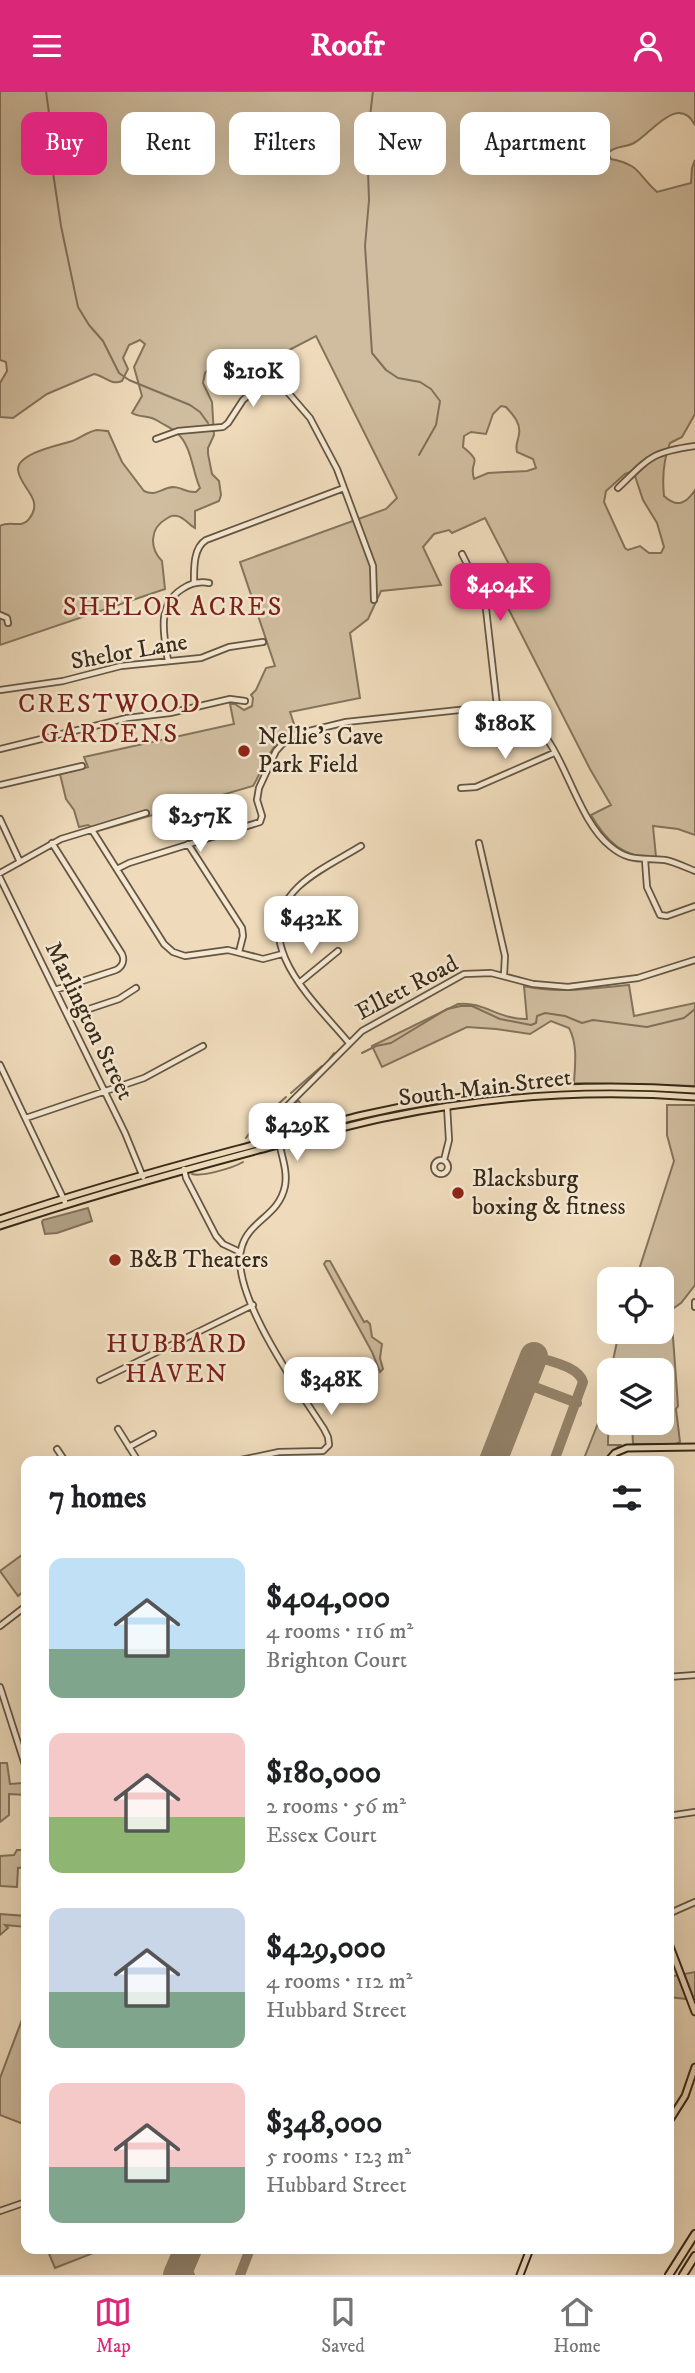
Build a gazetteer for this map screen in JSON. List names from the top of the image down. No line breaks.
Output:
{"streets":{"main road":["South Main Street"],"street":["Shelor Lane","Ellett Road","Marlington Street"]},"crossings":[["Ellett Road","South Main Street"],["Marlington Street","South Main Street"]],"districts":["SHELOR ACRES","CRESTWOOD GARDENS","HUBBARD HAVEN"],"places":["Nellie's Cave Park Field","Blacksburg boxing & fitness","B&B Theaters"],"page":{"header":"Roofr","chip":["Buy","Rent","Filters","New","Apartment"],"price":["$210K","$404K","$180K","$257K","$432K","$429K","$348K"],"heading":"7 homes","list":[{"name":"$404,000","note":"4 rooms · 116 m² · Brighton Court"},{"name":"$180,000","note":"2 rooms · 56 m² · Essex Court"},{"name":"$429,000","note":"4 rooms · 112 m² · Hubbard Street"},{"name":"$348,000","note":"5 rooms · 123 m² · Hubbard Street"}],"tabs":["Map","Saved","Home"]}}
